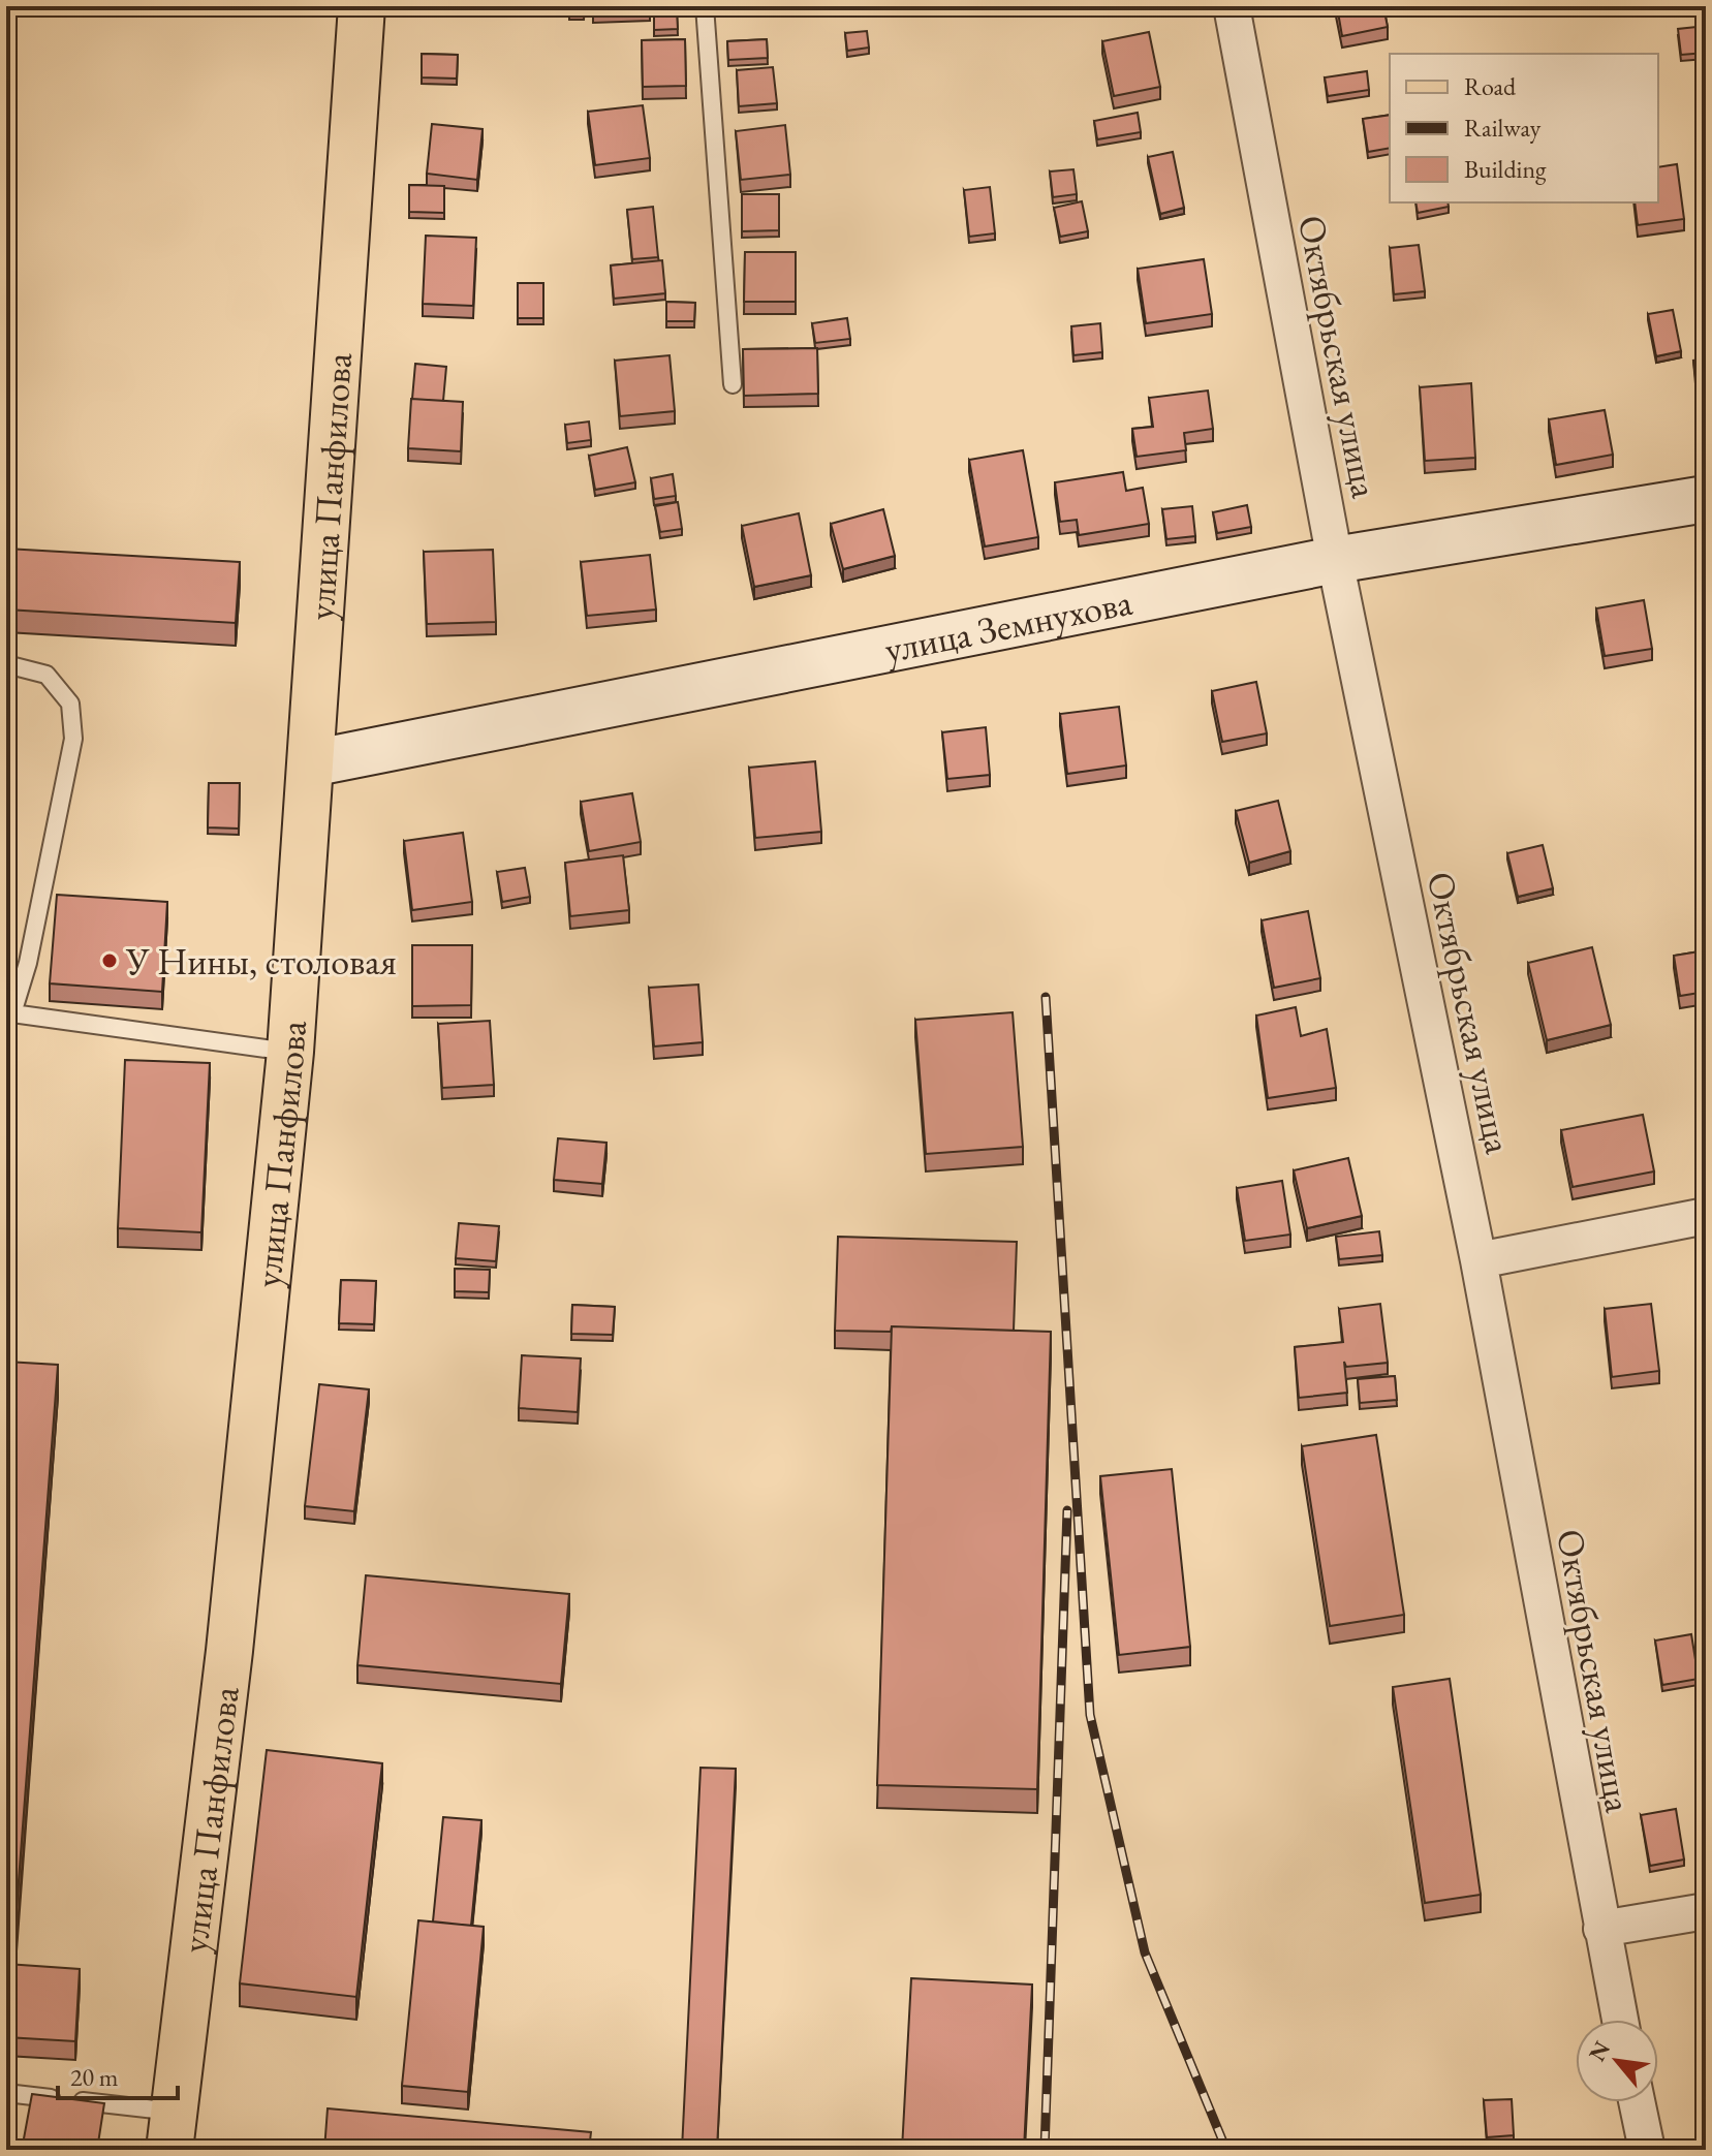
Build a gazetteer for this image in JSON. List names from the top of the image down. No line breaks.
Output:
{"streets":{"main road":["улица Панфилова","улица Земнухова"],"street":["Октябрьская улица"]},"crossings":[["Октябрьская улица","улица Земнухова"],["улица Панфилова","улица Земнухова"]],"places":["У Нины, столовая"],"legend":["Road","Railway","Building"],"scale_bar":"20 m","north":"top left"}
